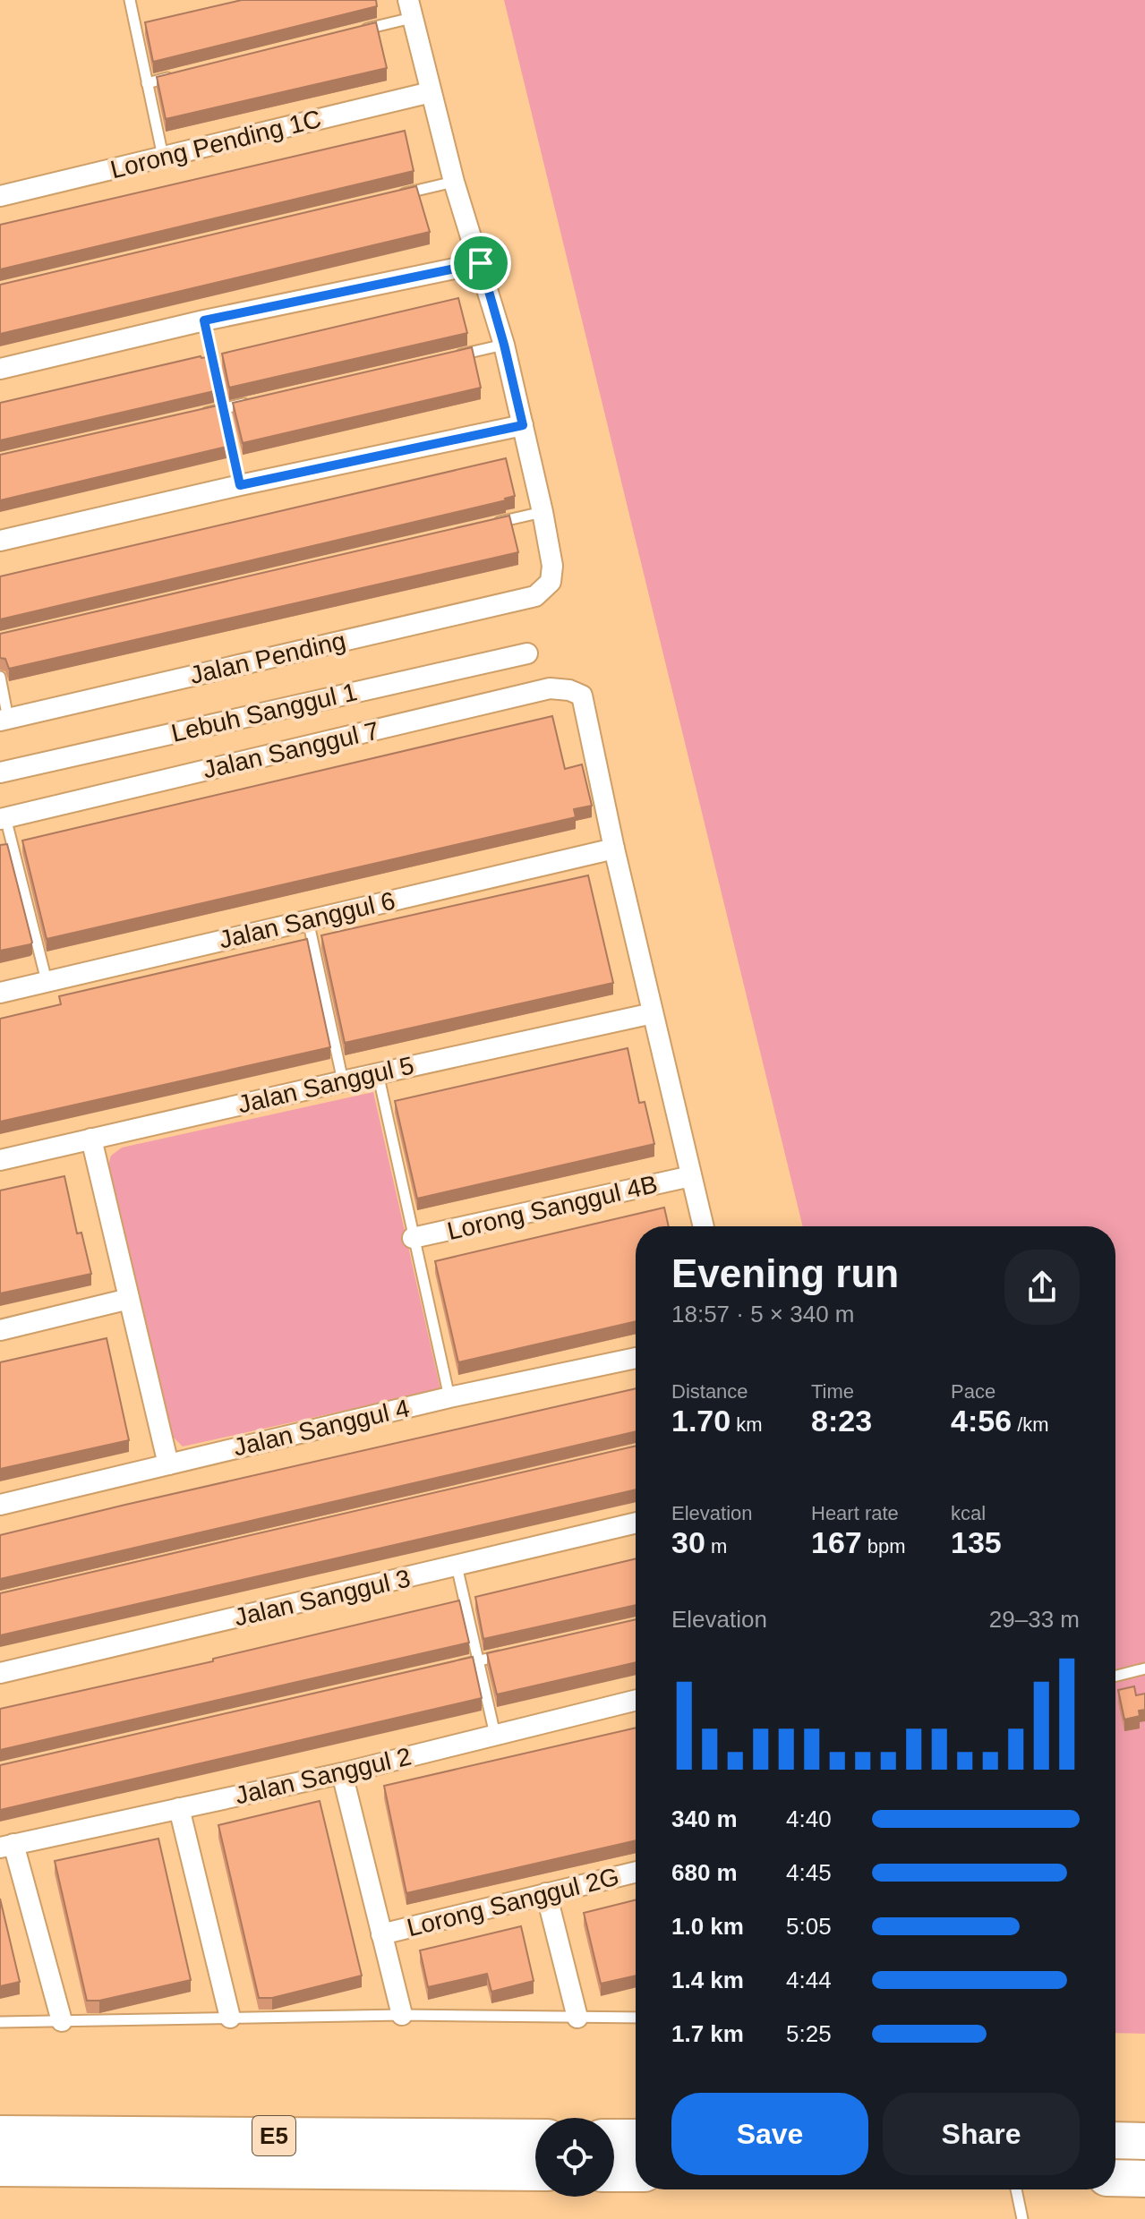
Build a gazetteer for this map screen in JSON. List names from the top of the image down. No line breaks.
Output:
{"streets":{"highway":["E5"],"street":["Lorong Pending 1C","Jalan Pending","Lebuh Sanggul 1","Jalan Sanggul 7","Jalan Sanggul 6","Jalan Sanggul 5","Lorong Sanggul 4B","Jalan Sanggul 4","Jalan Sanggul 3","Jalan Sanggul 2","Lorong Sanggul 2G"]},"crossings":[["Jalan Sanggul 7","Jalan Sanggul 6"]],"page":{"heading":["Evening run","18:57 · 5 × 340 m"],"stats":[["Distance","1.70 km"],["Time","8:23"],["Pace","4:56 /km"],["Elevation","30 m"],["Heart rate","167 bpm"],["kcal","135"]],"chart":["Elevation","29–33 m"],"list":[{"name":"340 m","note":"4:40"},{"name":"680 m","note":"4:45"},{"name":"1.0 km","note":"5:05"},{"name":"1.4 km","note":"4:44"},{"name":"1.7 km","note":"5:25"}],"buttons":["Save","Share"]}}
